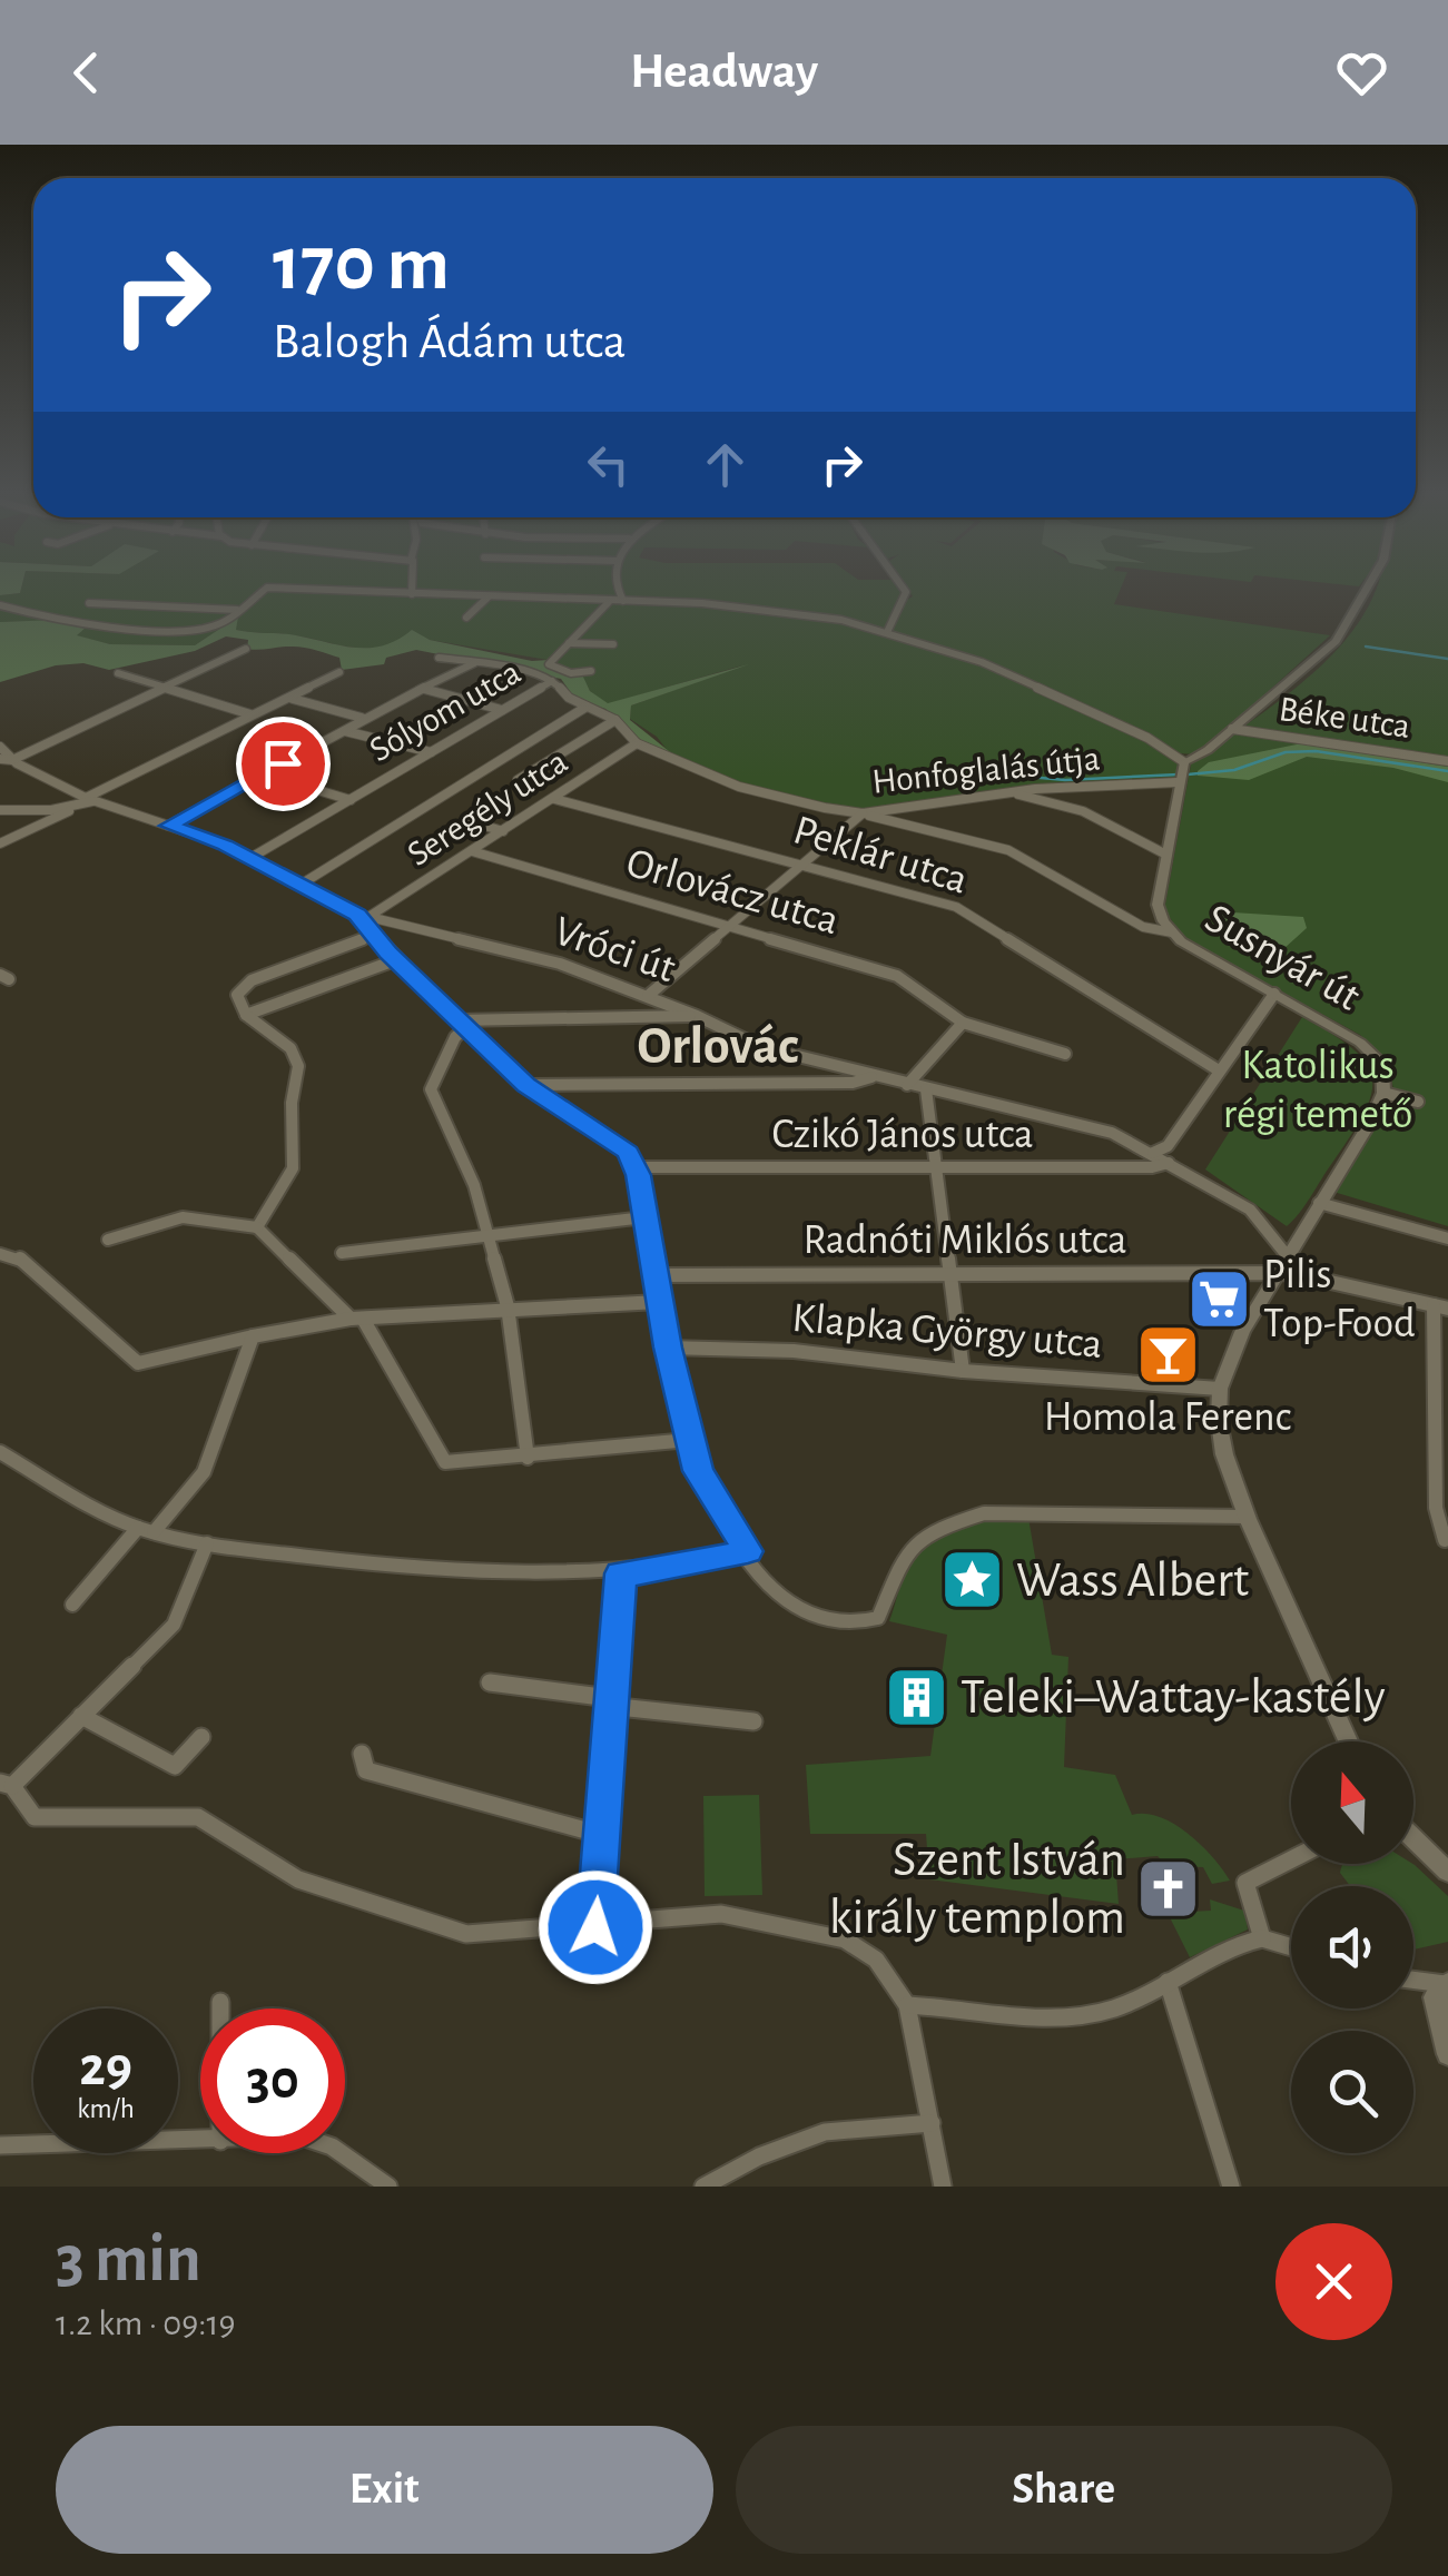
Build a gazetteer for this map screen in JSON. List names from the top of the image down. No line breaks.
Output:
{"streets":{"street":["Sólyom utca","Béke utca","Honfoglalás útja","Seregély utca","Peklár utca","Orlovácz utca","Vróci út","Susnyár út","Czikó János utca","Radnóti Miklós utca","Klapka György utca"]},"crossings":[["Sólyom utca","Honfoglalás útja"],["Sólyom utca","Vróci út"],["Honfoglalás útja","Seregély utca"],["Honfoglalás útja","Susnyár út"],["Seregély utca","Peklár utca"],["Seregély utca","Orlovácz utca"],["Seregély utca","Vróci út"],["Vróci út","Czikó János utca"]],"districts":["Orlovác"],"parks":["Katolikus régi temető"],"places":{"supermarket":["Pilis Top-Food"],"bar":["Homola Ferenc"],"place":["Wass Albert"],"building":["Teleki–Wattay-kastély"],"church":["Szent István király templom"]},"north":"top","page":{"header":"Headway","turn":["170 m","Balogh Ádám utca"],"speed":"29 km/h","limit":"30","heading":["3 min","1.2 km · 09:19"],"buttons":["Exit","Share"]}}
